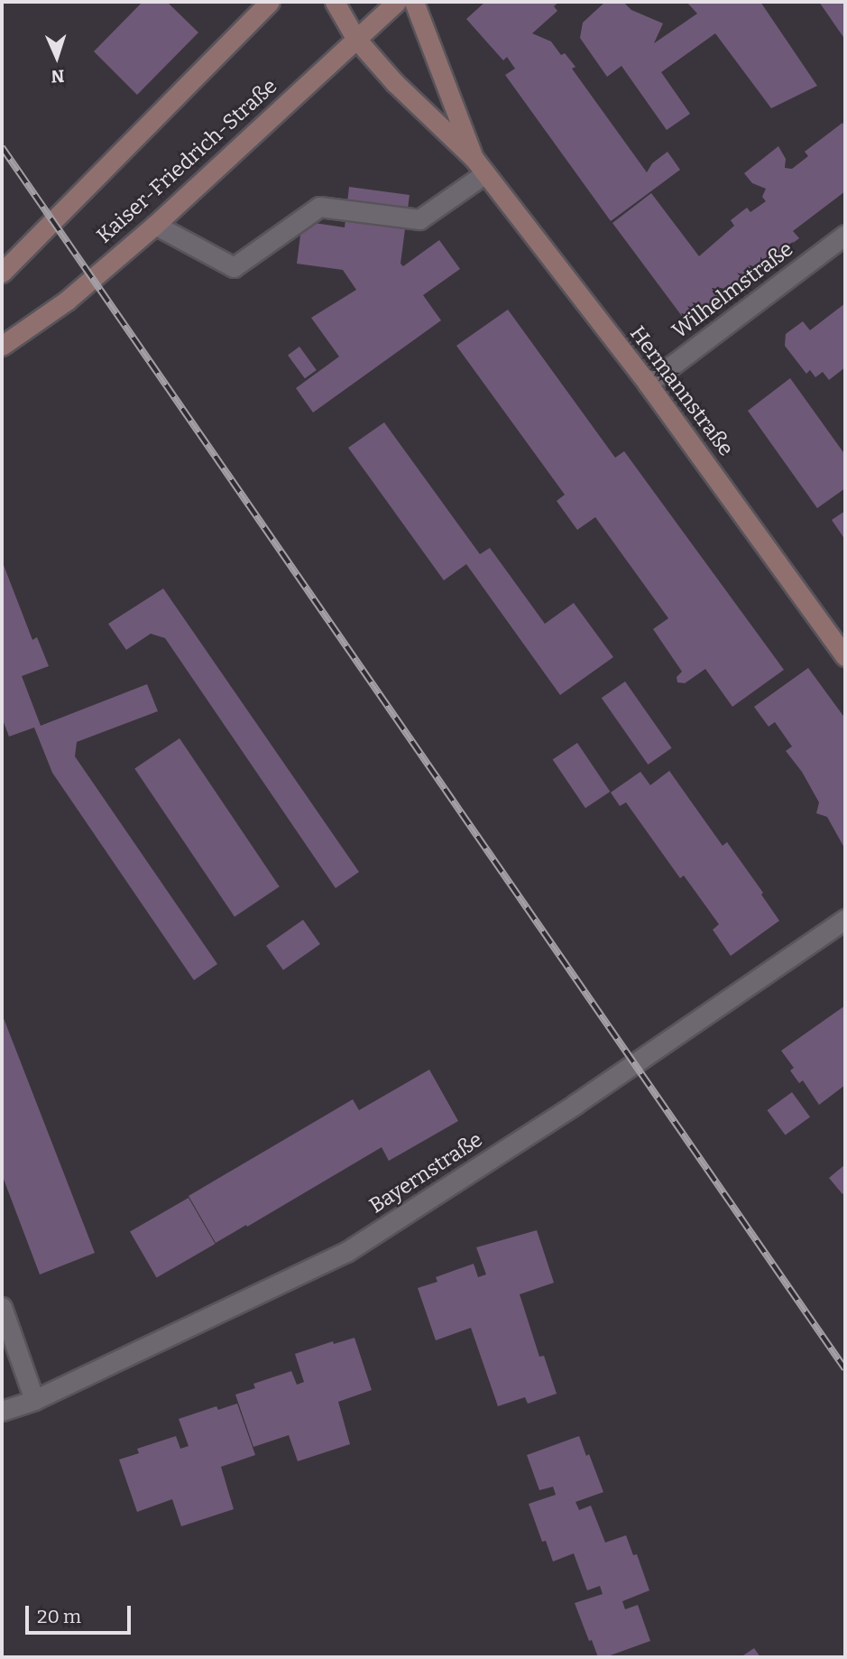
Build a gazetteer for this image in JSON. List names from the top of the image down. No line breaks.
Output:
{"streets":{"main road":["Kaiser-Friedrich-Straße","Hermannstraße"],"street":["Wilhelmstraße","Bayernstraße"]},"crossings":[["Kaiser-Friedrich-Straße","Hermannstraße"],["Wilhelmstraße","Hermannstraße"]],"scale_bar":"20 m","north":"bottom"}
